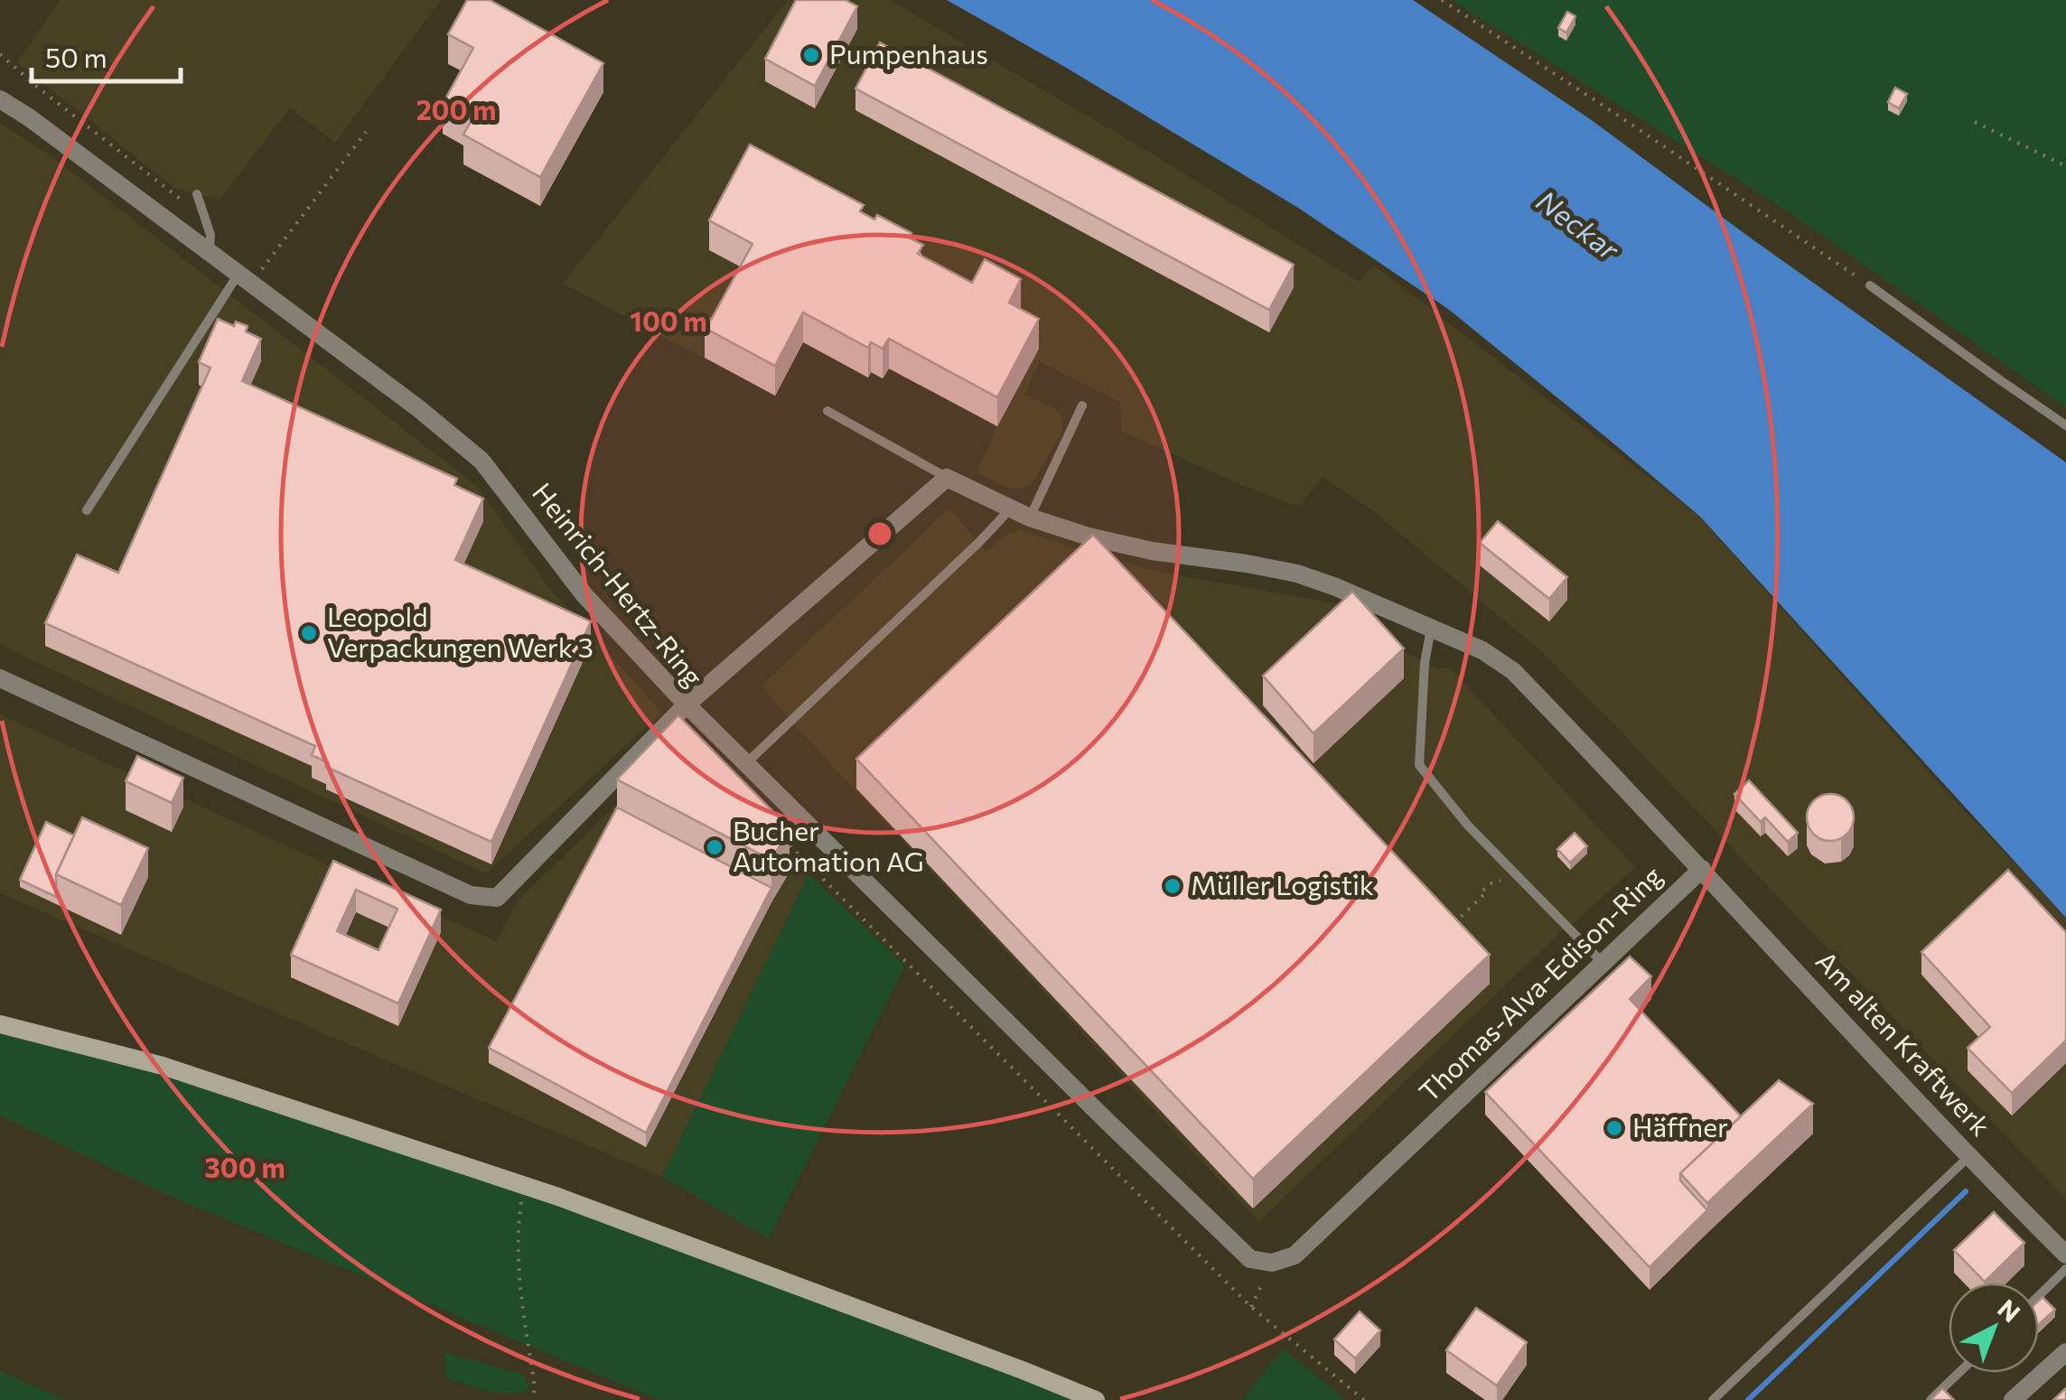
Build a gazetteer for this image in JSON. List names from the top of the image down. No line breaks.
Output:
{"streets":{"street":["Heinrich-Hertz-Ring","Thomas-Alva-Edison-Ring","Am alten Kraftwerk"]},"crossings":[["Thomas-Alva-Edison-Ring","Am alten Kraftwerk"]],"water":["Neckar"],"places":["Pumpenhaus","Leopold Verpackungen Werk 3","Bucher Automation AG","Müller Logistik","Häffner"],"scale_bar":"50 m","north":"top right","rings":["200 m","100 m","300 m"]}
